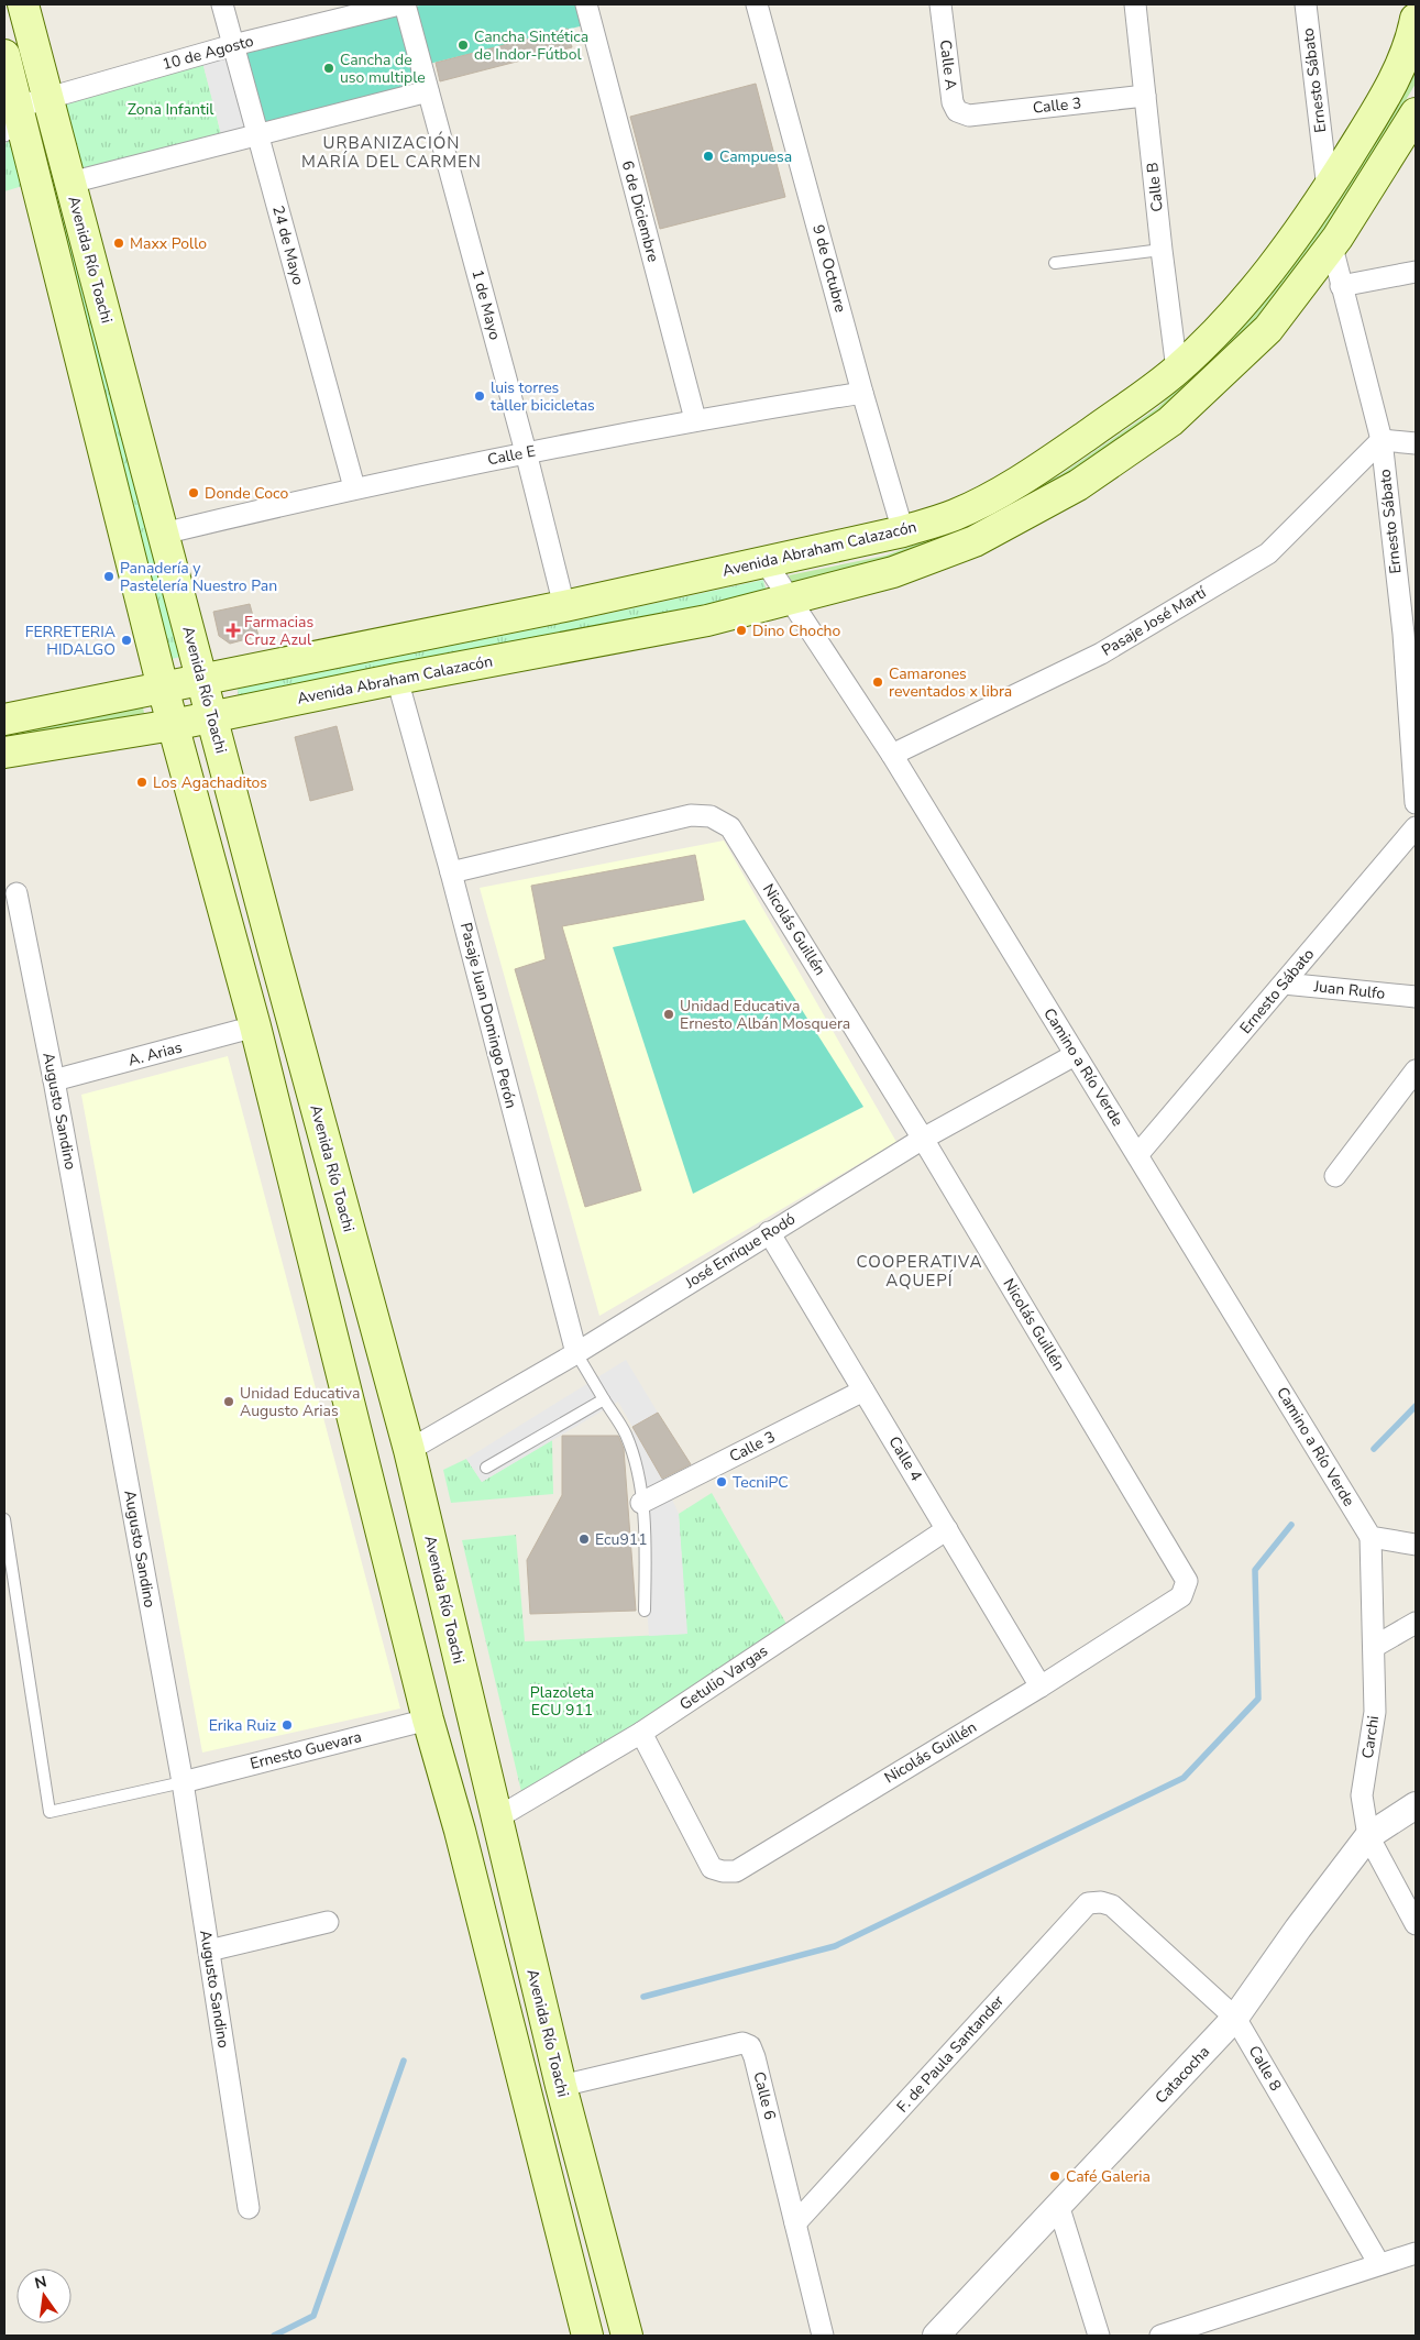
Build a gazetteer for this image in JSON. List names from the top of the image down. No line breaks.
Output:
{"streets":{"main road":["Avenida Río Toachi","Avenida Abraham Calazacón"],"street":["10 de Agosto","Calle A","Ernesto Sábato","Calle 3","Calle B","6 de Diciembre","24 de Mayo","9 de Octubre","1 de Mayo","Calle E","Pasaje José Martí","Nicolás Guillén","Juan Rulfo","Pasaje Juan Domingo Perón","A. Arias","Camino a Río Verde","Augusto Sandino","José Enrique Rodó","Calle 4","Getulio Vargas","Carchi","Ernesto Guevara","F. de Paula Santander","Calle 8","Catacocha","Calle 6"]},"crossings":[["10 de Agosto","24 de Mayo"],["10 de Agosto","Avenida Río Toachi"],["Calle A","Calle 3"],["Ernesto Sábato","Avenida Abraham Calazacón"],["Ernesto Sábato","Pasaje José Martí"],["Ernesto Sábato","Juan Rulfo"],["Ernesto Sábato","Camino a Río Verde"],["Calle 3","Calle B"],["Calle 3","Calle 4"],["Calle B","Avenida Abraham Calazacón"],["6 de Diciembre","Calle E"],["24 de Mayo","Calle E"],["Avenida Río Toachi","Calle E"],["Avenida Río Toachi","Avenida Abraham Calazacón"],["Avenida Río Toachi","José Enrique Rodó"],["Avenida Río Toachi","Getulio Vargas"],["Avenida Río Toachi","Calle 6"],["9 de Octubre","Calle E"],["9 de Octubre","Avenida Abraham Calazacón"],["1 de Mayo","Calle E"],["1 de Mayo","Avenida Abraham Calazacón"],["Avenida Abraham Calazacón","Pasaje Juan Domingo Perón"],["Avenida Abraham Calazacón","Camino a Río Verde"],["Pasaje José Martí","Camino a Río Verde"],["Nicolás Guillén","Pasaje Juan Domingo Perón"],["Nicolás Guillén","José Enrique Rodó"],["Nicolás Guillén","Calle 4"],["Nicolás Guillén","Getulio Vargas"],["Pasaje Juan Domingo Perón","José Enrique Rodó"],["A. Arias","Augusto Sandino"],["Camino a Río Verde","José Enrique Rodó"],["Camino a Río Verde","Carchi"],["Augusto Sandino","Ernesto Guevara"],["José Enrique Rodó","Calle 4"],["Calle 4","Getulio Vargas"],["Carchi","Catacocha"],["F. de Paula Santander","Calle 8"],["F. de Paula Santander","Calle 6"],["Calle 8","Catacocha"]],"districts":["URBANIZACIÓN MARÍA DEL CARMEN","COOPERATIVA AQUEPÍ"],"parks":["Zona Infantil","Plazoleta ECU 911"],"places":{"other":["Cancha Sintética de Indor-Fútbol","Cancha de uso multiple","Campuesa","Maxx Pollo","luis torres taller bicicletas","Donde Coco","Panadería y Pastelería Nuestro Pan","Dino Chocho","FERRETERIA HIDALGO","Camarones reventados x libra","Los Agachaditos","Unidad Educativa Ernesto Albán Mosquera","Unidad Educativa Augusto Arias","TecniPC","Ecu911","Erika Ruiz","Café Galeria"],"health":["Farmacias Cruz Azul"]},"north":"top"}
